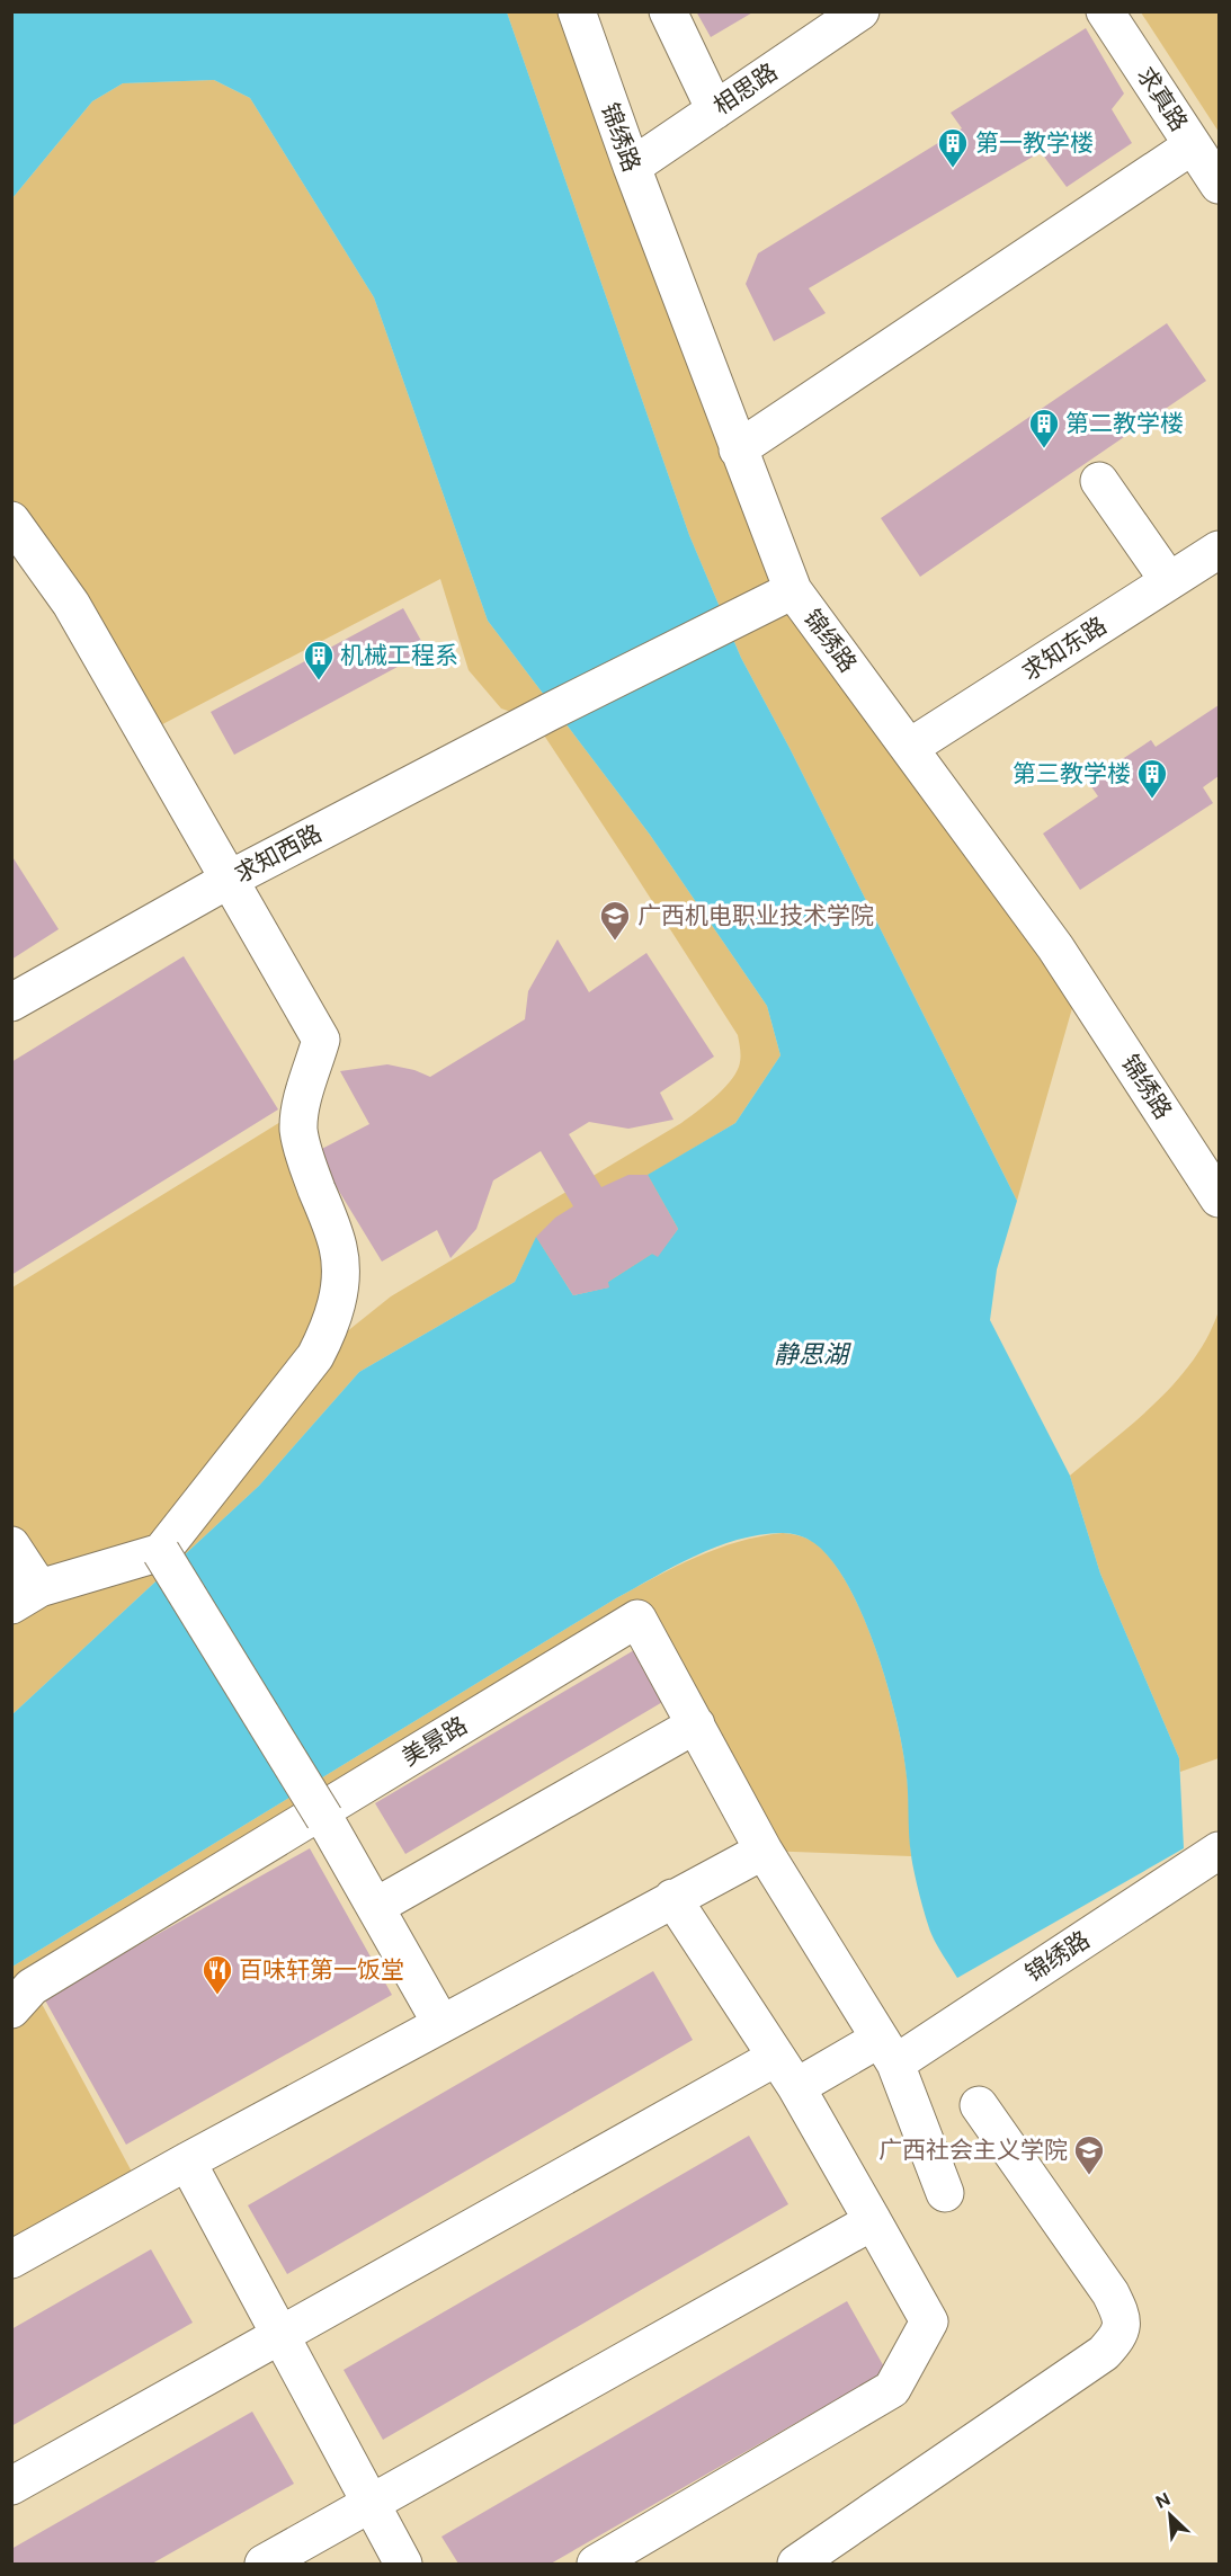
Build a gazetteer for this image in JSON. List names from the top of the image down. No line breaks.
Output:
{"streets":{"lane":["相思路","求真路","锦绣路","求知东路","求知西路","美景路"]},"crossings":[["相思路","锦绣路"],["锦绣路","求知东路"],["锦绣路","求知西路"],["锦绣路","美景路"]],"water":["静思湖"],"places":{"building":["第一教学楼","第二教学楼","机械工程系","第三教学楼"],"school or university":["广西机电职业技术学院","广西社会主义学院"],"restaurant":["百味轩第一饭堂"]},"north":"top left"}
